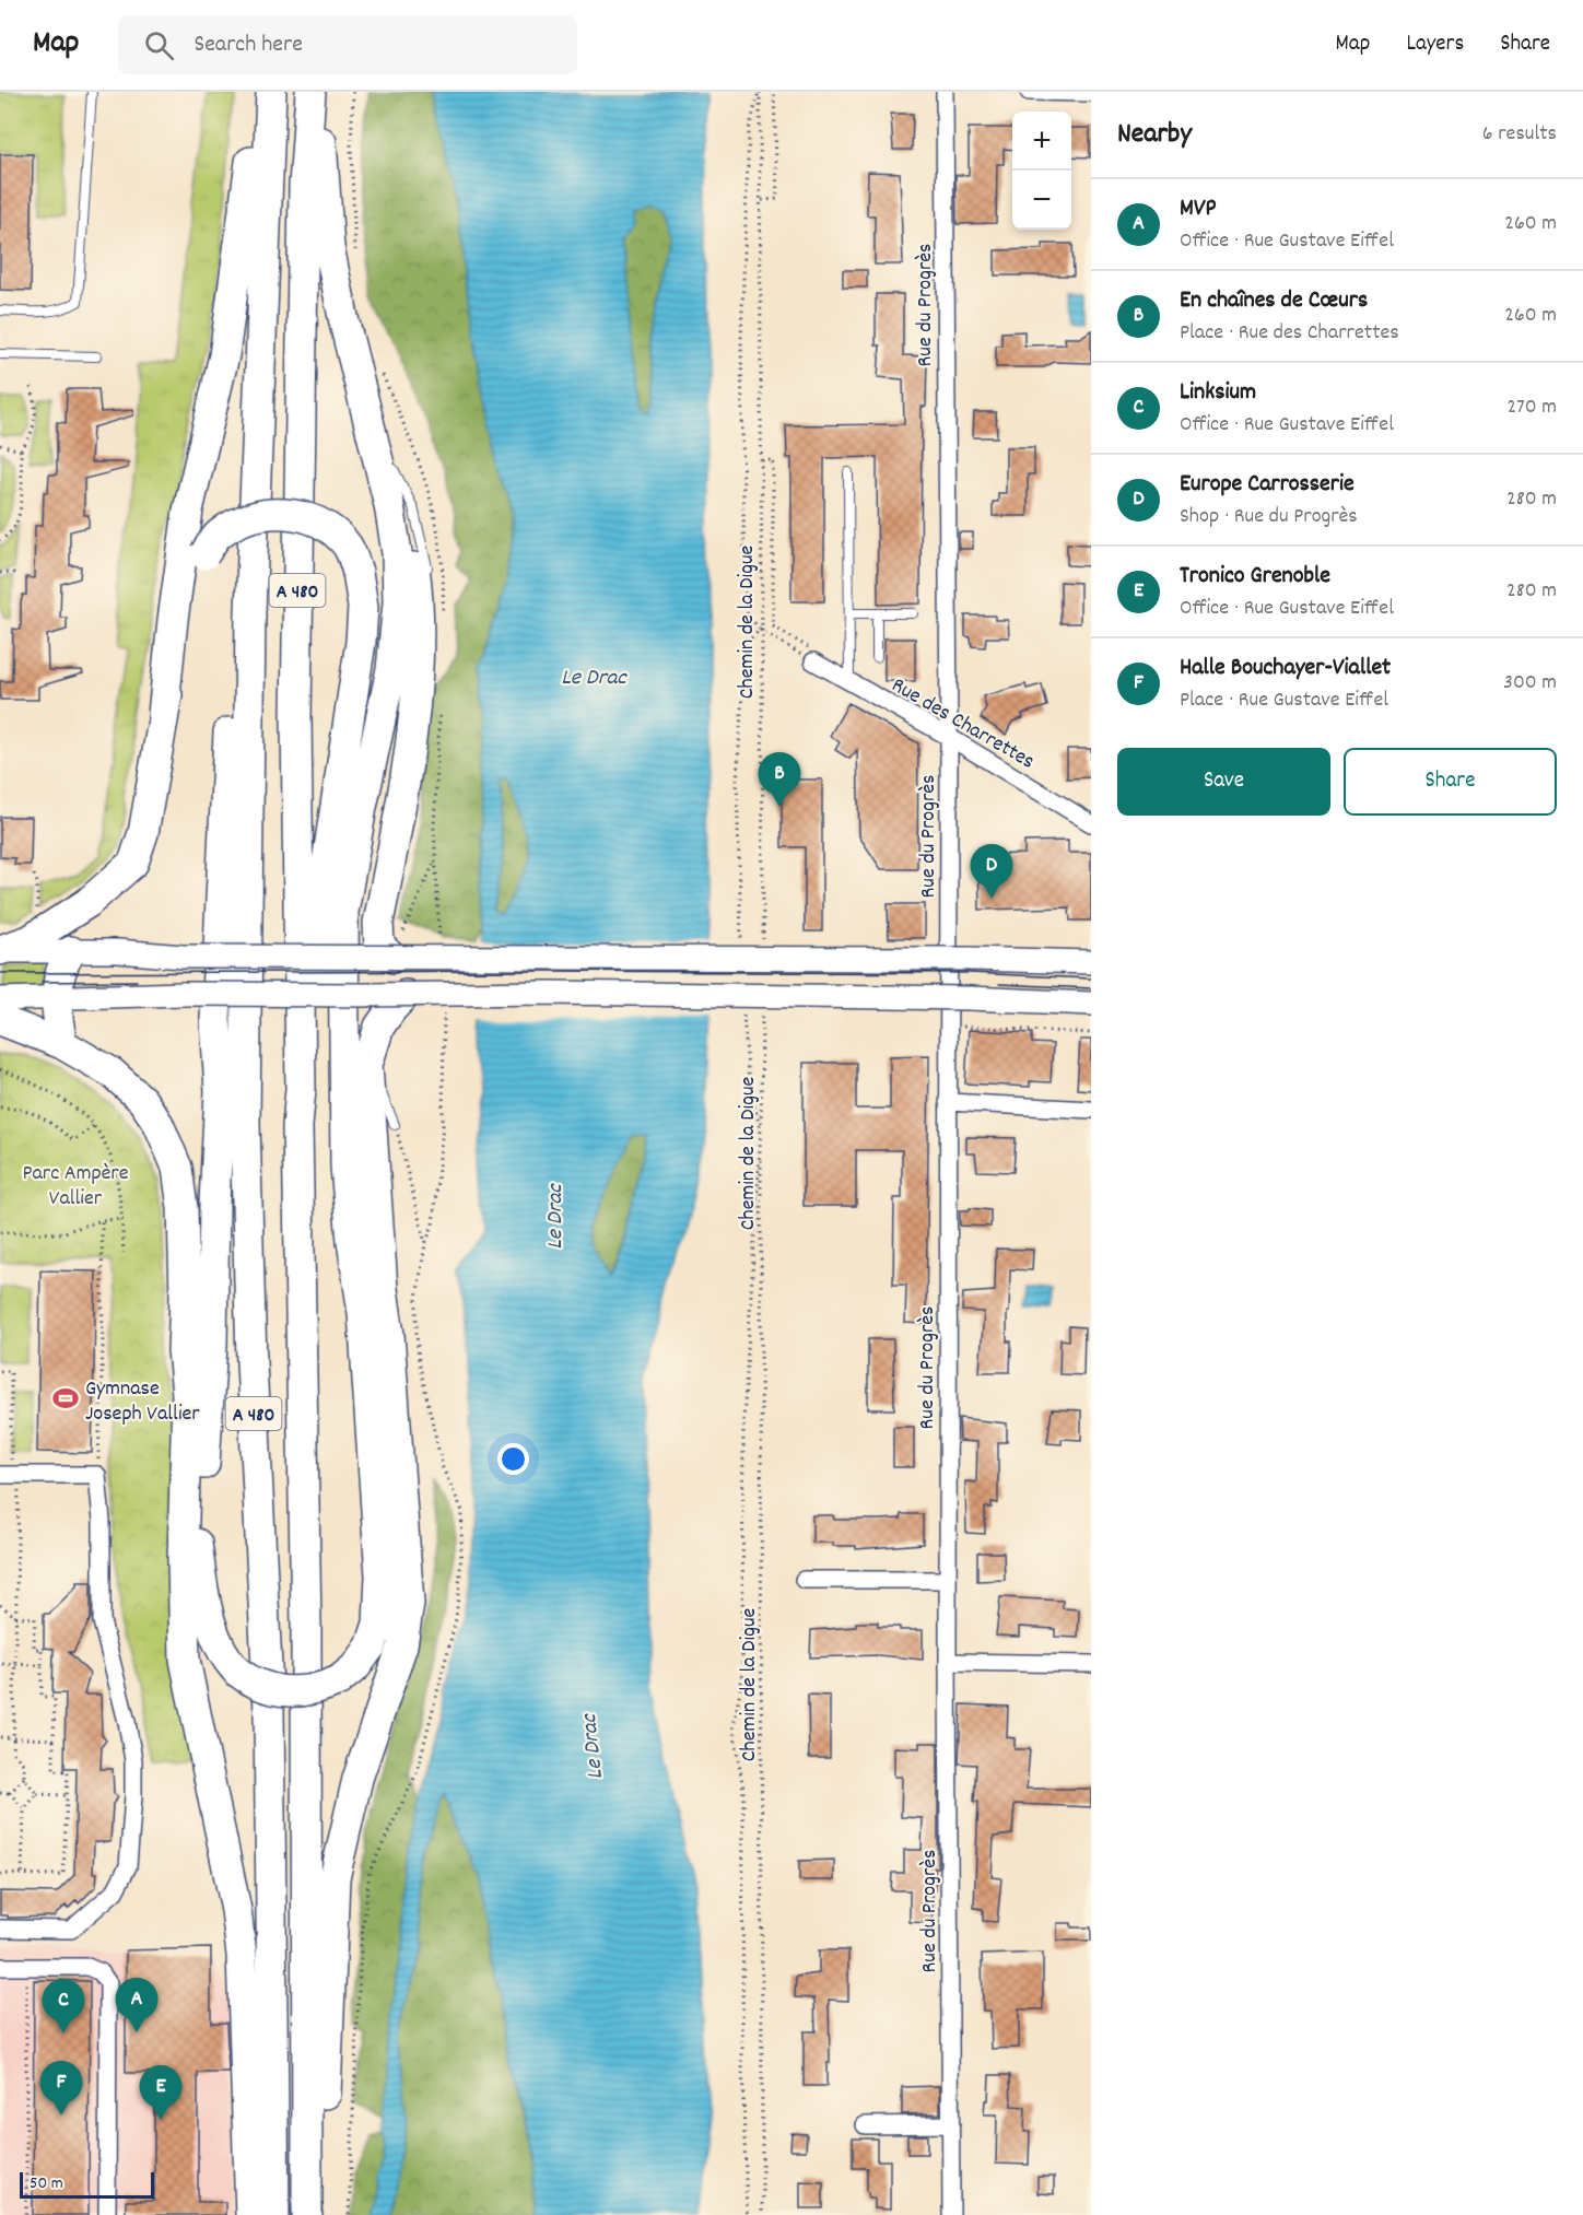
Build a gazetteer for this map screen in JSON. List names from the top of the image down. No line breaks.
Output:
{"streets":{"highway":["A 480"],"street":["Rue du Progrès","Rue des Charrettes"],"path":["Chemin de la Digue"]},"crossings":[["Rue du Progrès","Rue des Charrettes"]],"water":["Le Drac"],"parks":["Parc Ampère Vallier"],"places":{"sports":["Gymnase Joseph Vallier"]},"scale_bar":"50 m","page":{"header":"Map","search":"Search here","nav":["Map","Layers","Share"],"heading":["Nearby","6 results"],"map_buttons":["+","−"],"list":[{"mark":"A","name":"MVP","note":"Office · Rue Gustave Eiffel","value":"260 m"},{"mark":"B","name":"En chaînes de Cœurs","note":"Place · Rue des Charrettes","value":"260 m"},{"mark":"C","name":"Linksium","note":"Office · Rue Gustave Eiffel","value":"270 m"},{"mark":"D","name":"Europe Carrosserie","note":"Shop · Rue du Progrès","value":"280 m"},{"mark":"E","name":"Tronico Grenoble","note":"Office · Rue Gustave Eiffel","value":"280 m"},{"mark":"F","name":"Halle Bouchayer-Viallet","note":"Place · Rue Gustave Eiffel","value":"300 m"}],"buttons":["Save","Share"],"pins":["B","D","A","C","F","E"],"scale":"50 m"}}
